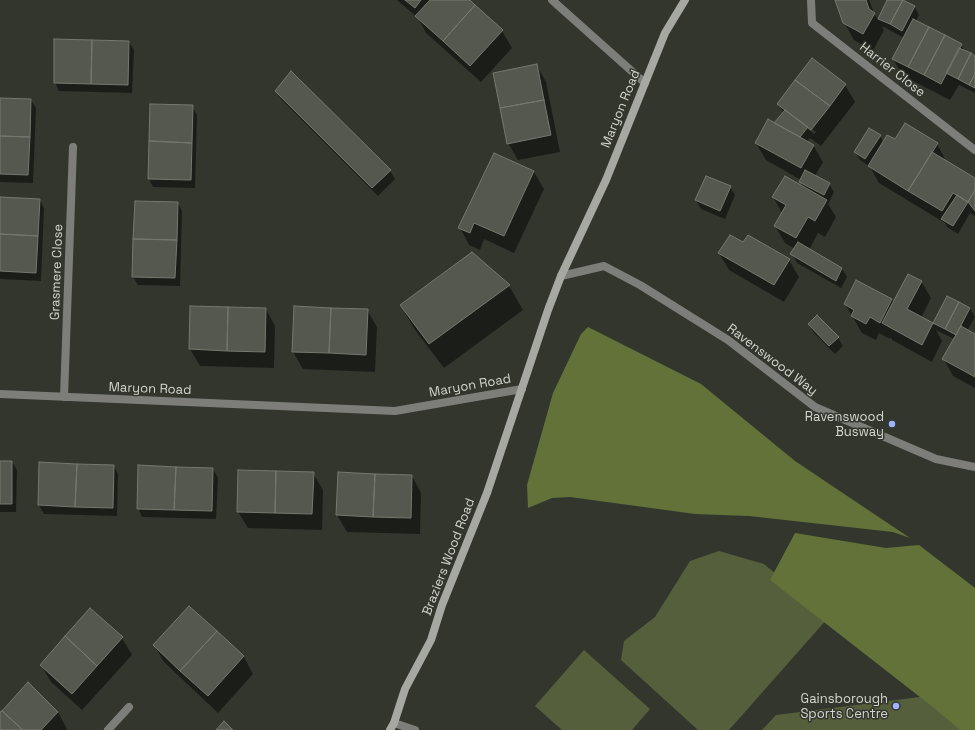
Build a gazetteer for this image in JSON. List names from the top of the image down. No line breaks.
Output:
{"streets":{"street":["Harrier Close","Maryon Road","Grasmere Close","Ravenswood Way","Braziers Wood Road"]},"crossings":[["Maryon Road","Grasmere Close"],["Maryon Road","Ravenswood Way"],["Maryon Road","Braziers Wood Road"]],"places":["Ravenswood Busway","Gainsborough Sports Centre"]}
